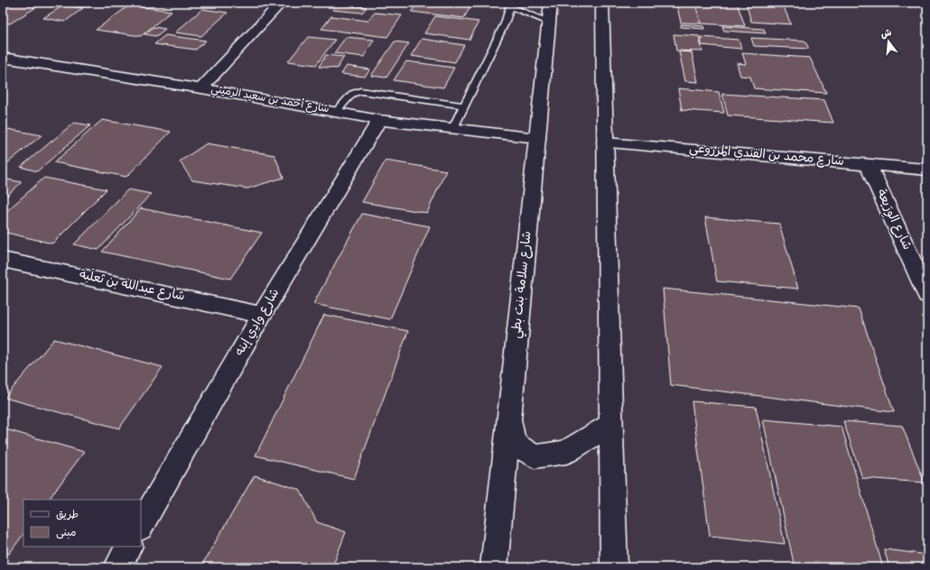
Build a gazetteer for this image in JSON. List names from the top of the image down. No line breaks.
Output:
{"streets":{"street":["شارع أحمد بن سعيد الرميثي","شارع محمد بن الفندي المزروعي","شارع الوِرَيعة","شارع سلامة بنت بطي","شارع عبدالله بن ثعلَبة","شارع وادِي إبنه"]},"crossings":[["شارع أحمد بن سعيد الرميثي","شارع سلامة بنت بطي"],["شارع أحمد بن سعيد الرميثي","شارع وادِي إبنه"],["شارع محمد بن الفندي المزروعي","شارع الوِرَيعة"],["شارع عبدالله بن ثعلَبة","شارع وادِي إبنه"]],"legend":["طريق","مبنى"],"north":"top"}
